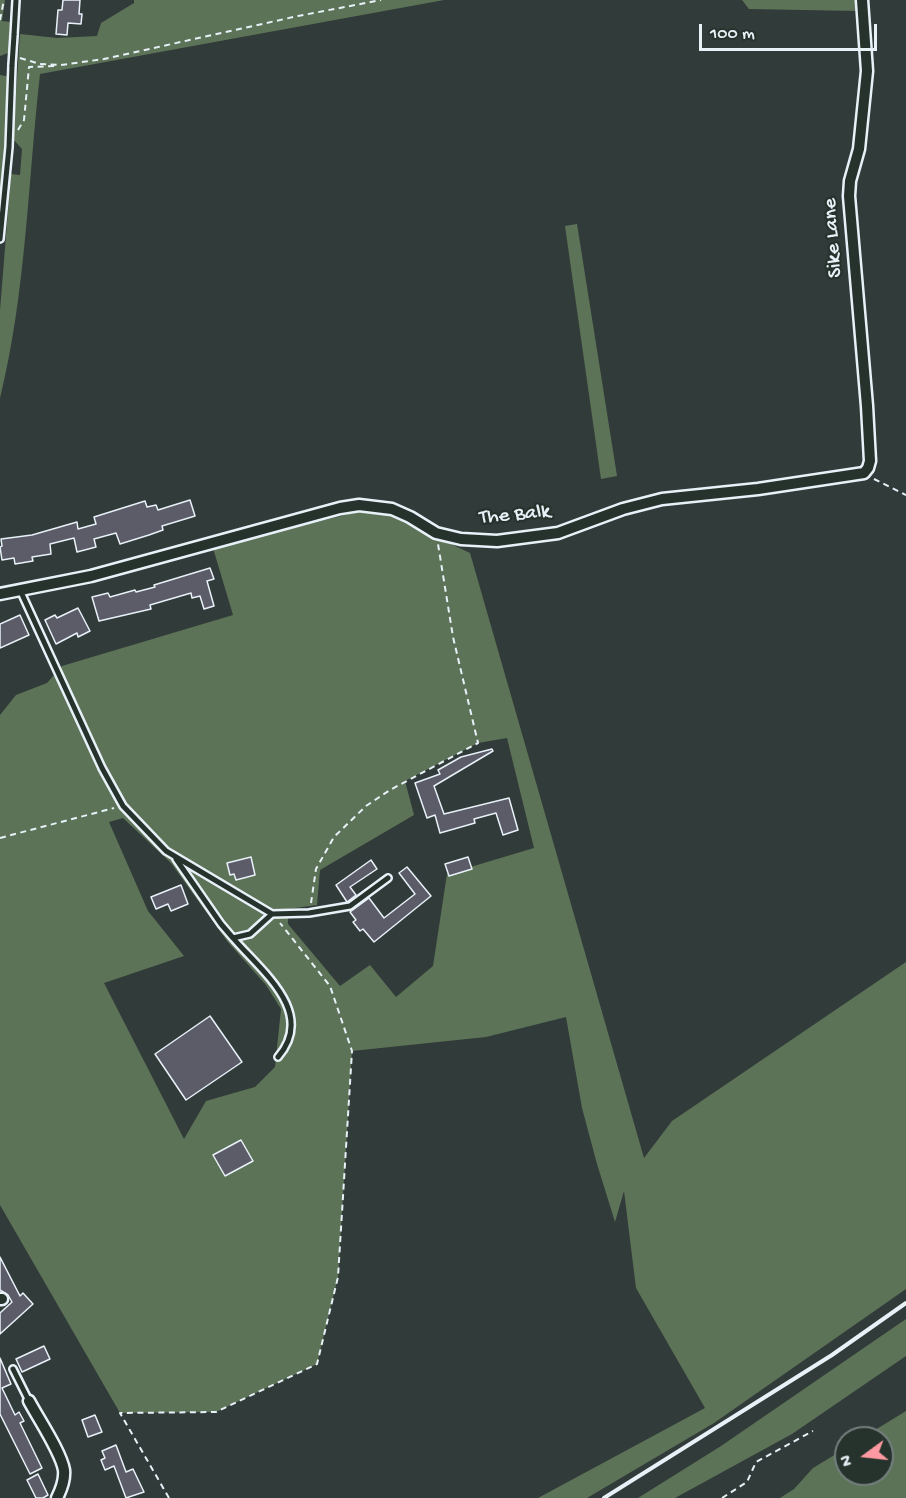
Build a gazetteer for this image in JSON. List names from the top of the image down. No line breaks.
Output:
{"streets":{"street":["Sike Lane","The Balk"]},"crossings":[["Sike Lane","The Balk"]],"scale_bar":"100 m","north":"left"}
